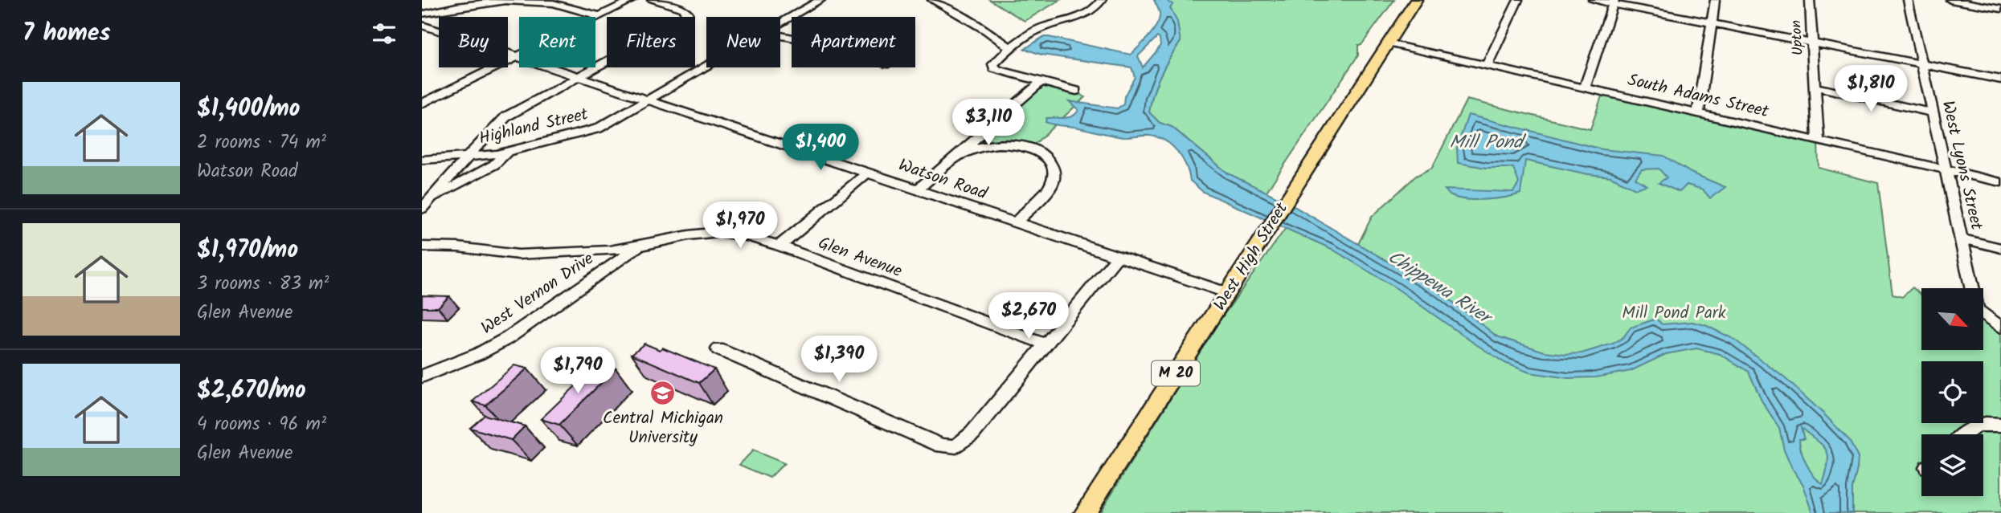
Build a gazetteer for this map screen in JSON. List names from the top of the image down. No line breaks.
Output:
{"streets":{"main road":["West High Street","M 20"],"street":["Upton","South Adams Street","Highland Street","West Lyons Street","Watson Road","Glen Avenue","West Vernon Drive"]},"crossings":[["Upton","South Adams Street"],["South Adams Street","West Lyons Street"],["South Adams Street","West High Street"],["Highland Street","Watson Road"],["Watson Road","West High Street"],["Glen Avenue","West Vernon Drive"]],"water":["Mill Pond","Chippewa River"],"parks":["Mill Pond Park"],"places":{"school or university":["Central Michigan University"]},"north":"bottom right","page":{"heading":"7 homes","chip":["Buy","Rent","Filters","New","Apartment"],"price":["$1,810","$3,110","$1,400","$1,970","$2,670","$1,390","$1,790"],"list":[{"name":"$1,400/mo","note":"2 rooms · 74 m² · Watson Road"},{"name":"$1,970/mo","note":"3 rooms · 83 m² · Glen Avenue"},{"name":"$2,670/mo","note":"4 rooms · 96 m² · Glen Avenue"}]}}
